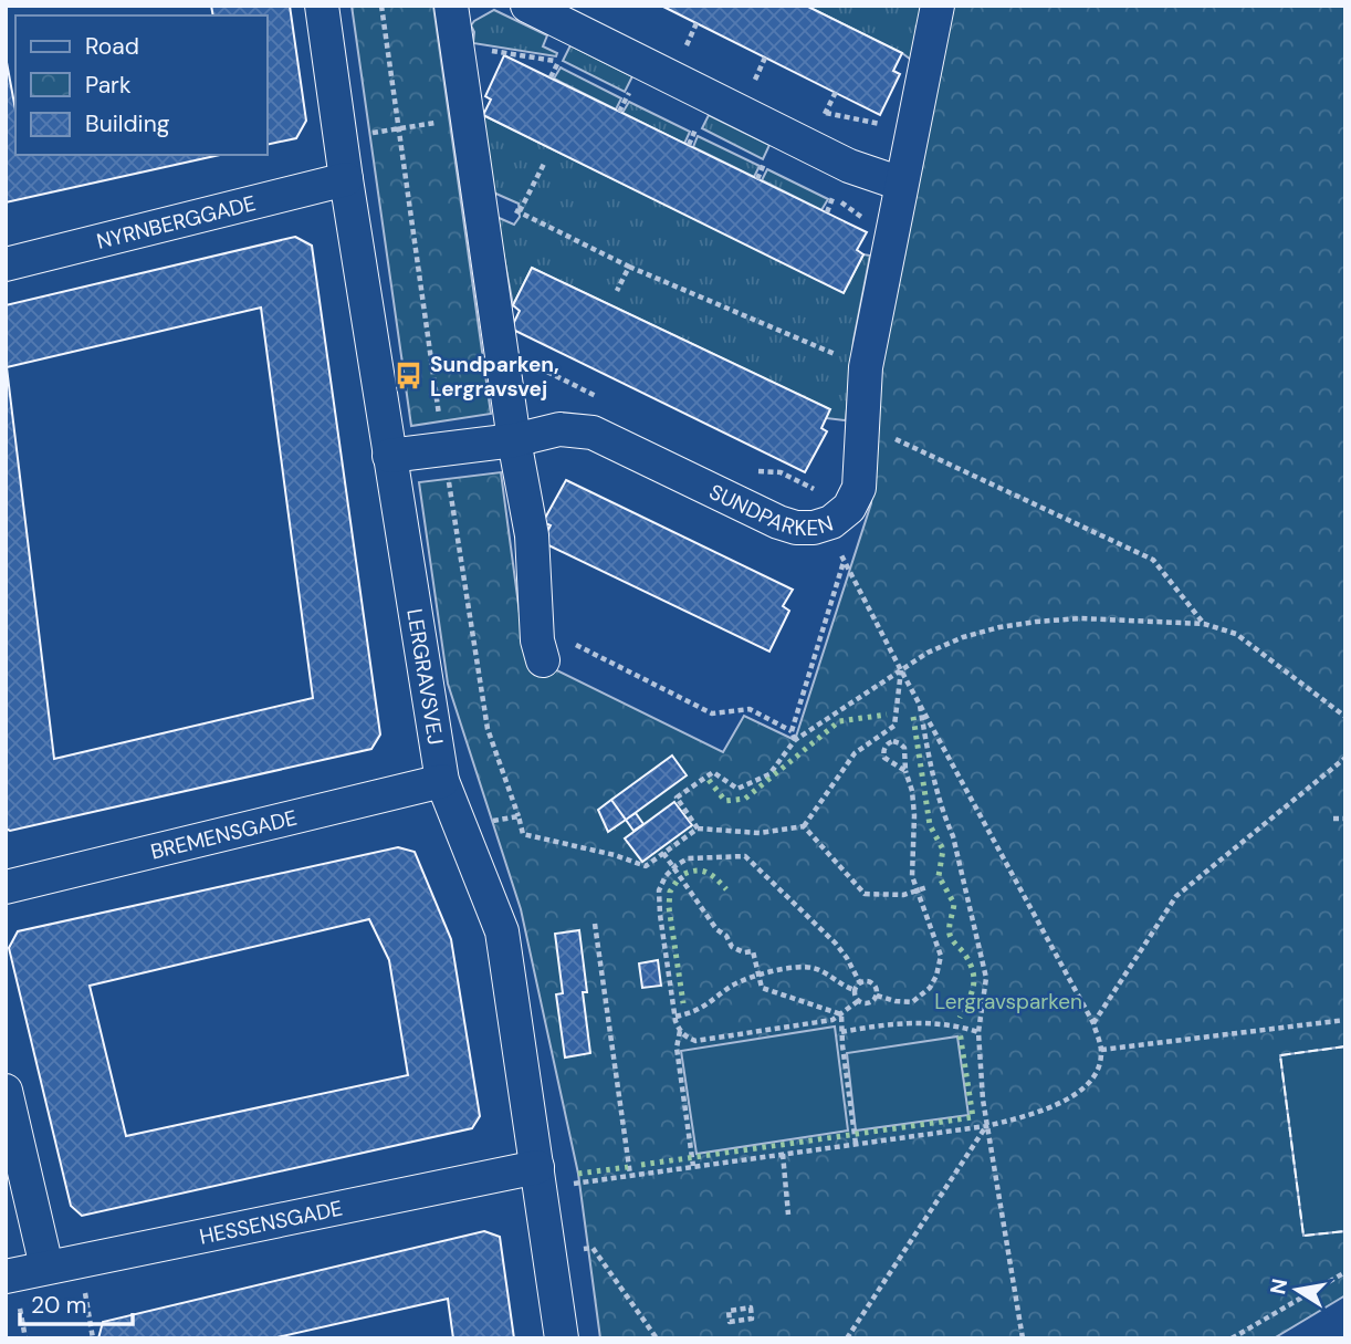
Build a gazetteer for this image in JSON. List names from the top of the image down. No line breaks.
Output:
{"streets":{"street":["NYRNBERGGADE","SUNDPARKEN","LERGRAVSVEJ","BREMENSGADE","HESSENSGADE"]},"crossings":[["NYRNBERGGADE","LERGRAVSVEJ"],["SUNDPARKEN","LERGRAVSVEJ"],["LERGRAVSVEJ","BREMENSGADE"],["LERGRAVSVEJ","HESSENSGADE"]],"parks":["Lergravsparken"],"places":{"bus stop":["Sundparken, Lergravsvej"]},"legend":["Road","Park","Building"],"scale_bar":"20 m","north":"left"}
